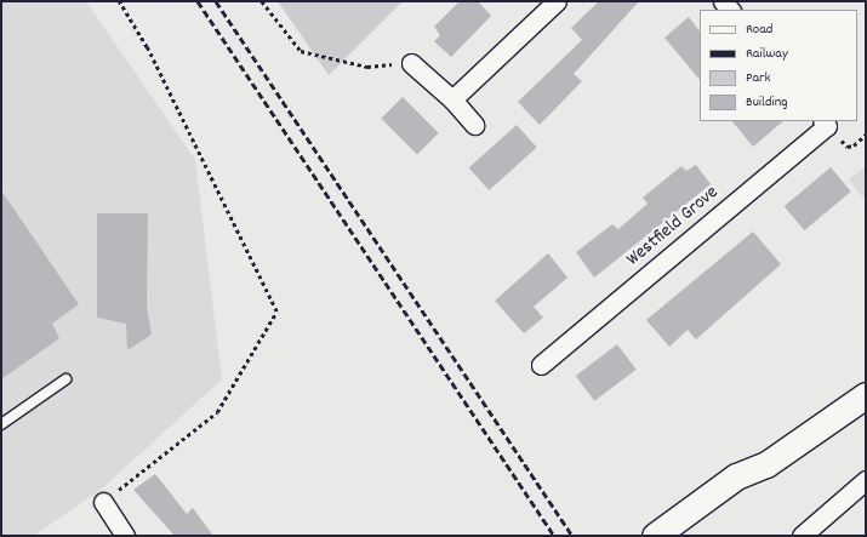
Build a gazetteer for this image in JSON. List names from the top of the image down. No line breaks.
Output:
{"streets":{"street":["Westfield Grove"]},"legend":["Road","Railway","Park","Building"]}
